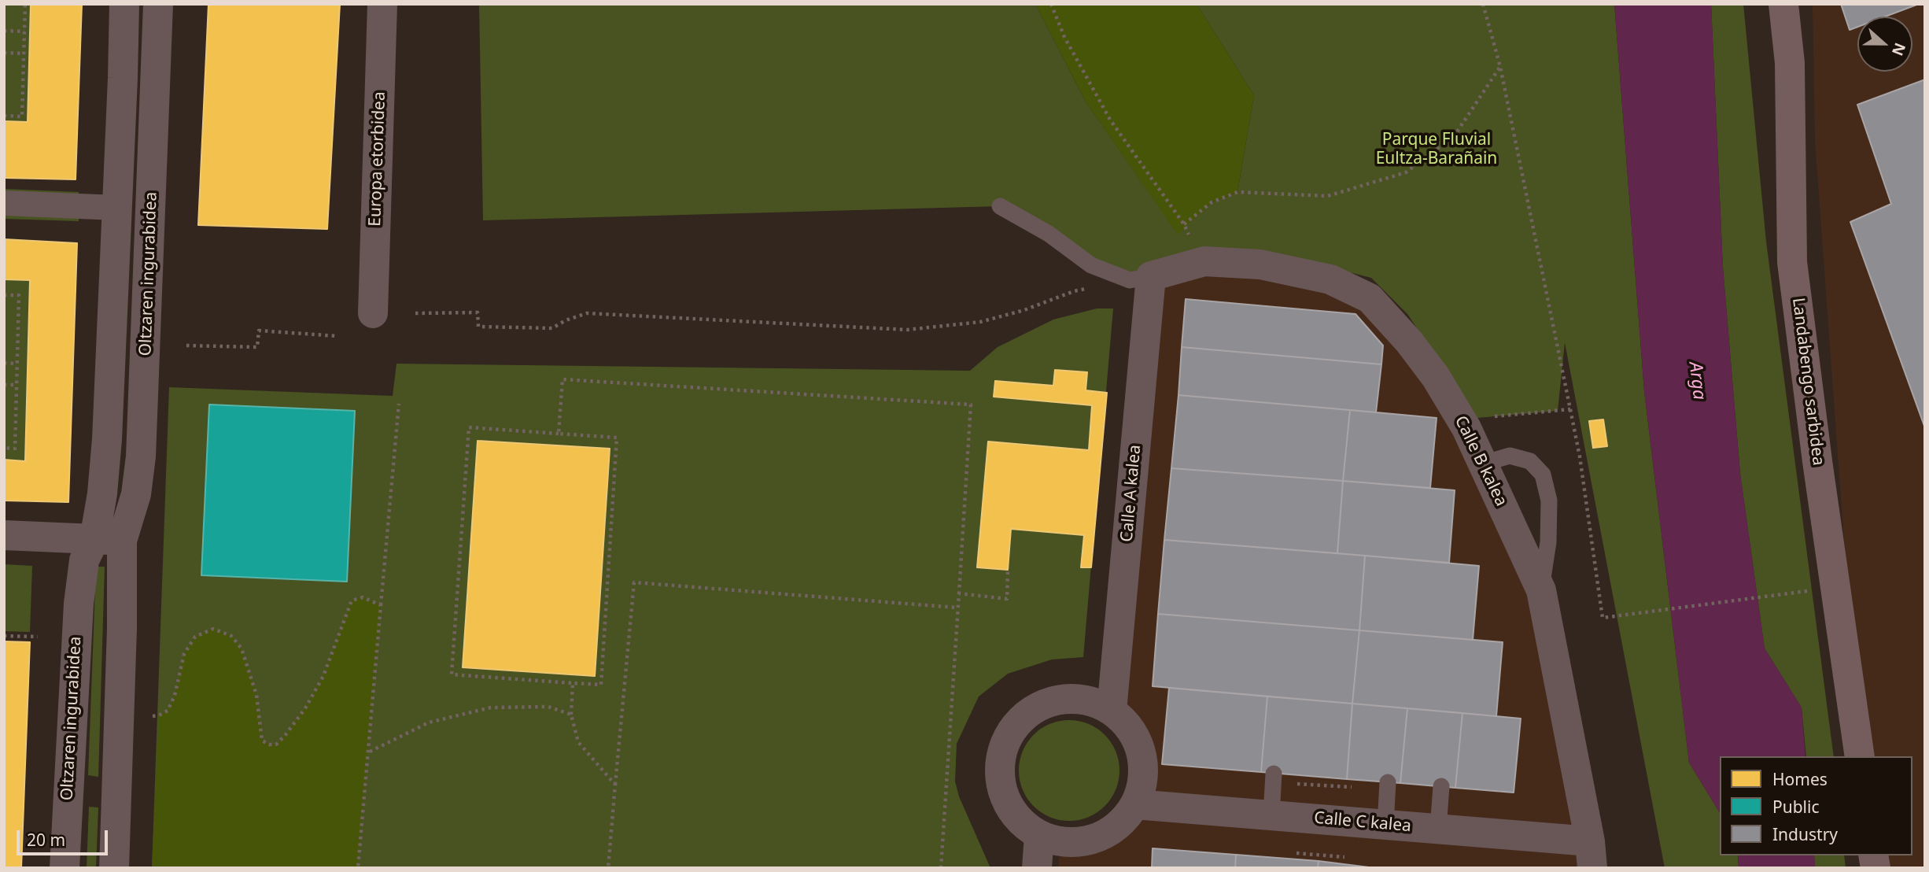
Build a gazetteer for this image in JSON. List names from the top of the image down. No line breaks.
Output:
{"streets":{"highway":["Landabengo sarbidea"],"street":["Europa etorbidea","Oltzaren ingurabidea","Calle B kalea","Calle A kalea","Calle C kalea"]},"crossings":[["Calle B kalea","Calle A kalea"],["Calle B kalea","Calle C kalea"],["Calle A kalea","Calle C kalea"]],"water":["Arga"],"parks":["Parque Fluvial Eultza-Barañain"],"legend":["Homes","Public","Industry"],"scale_bar":"20 m","north":"right"}
